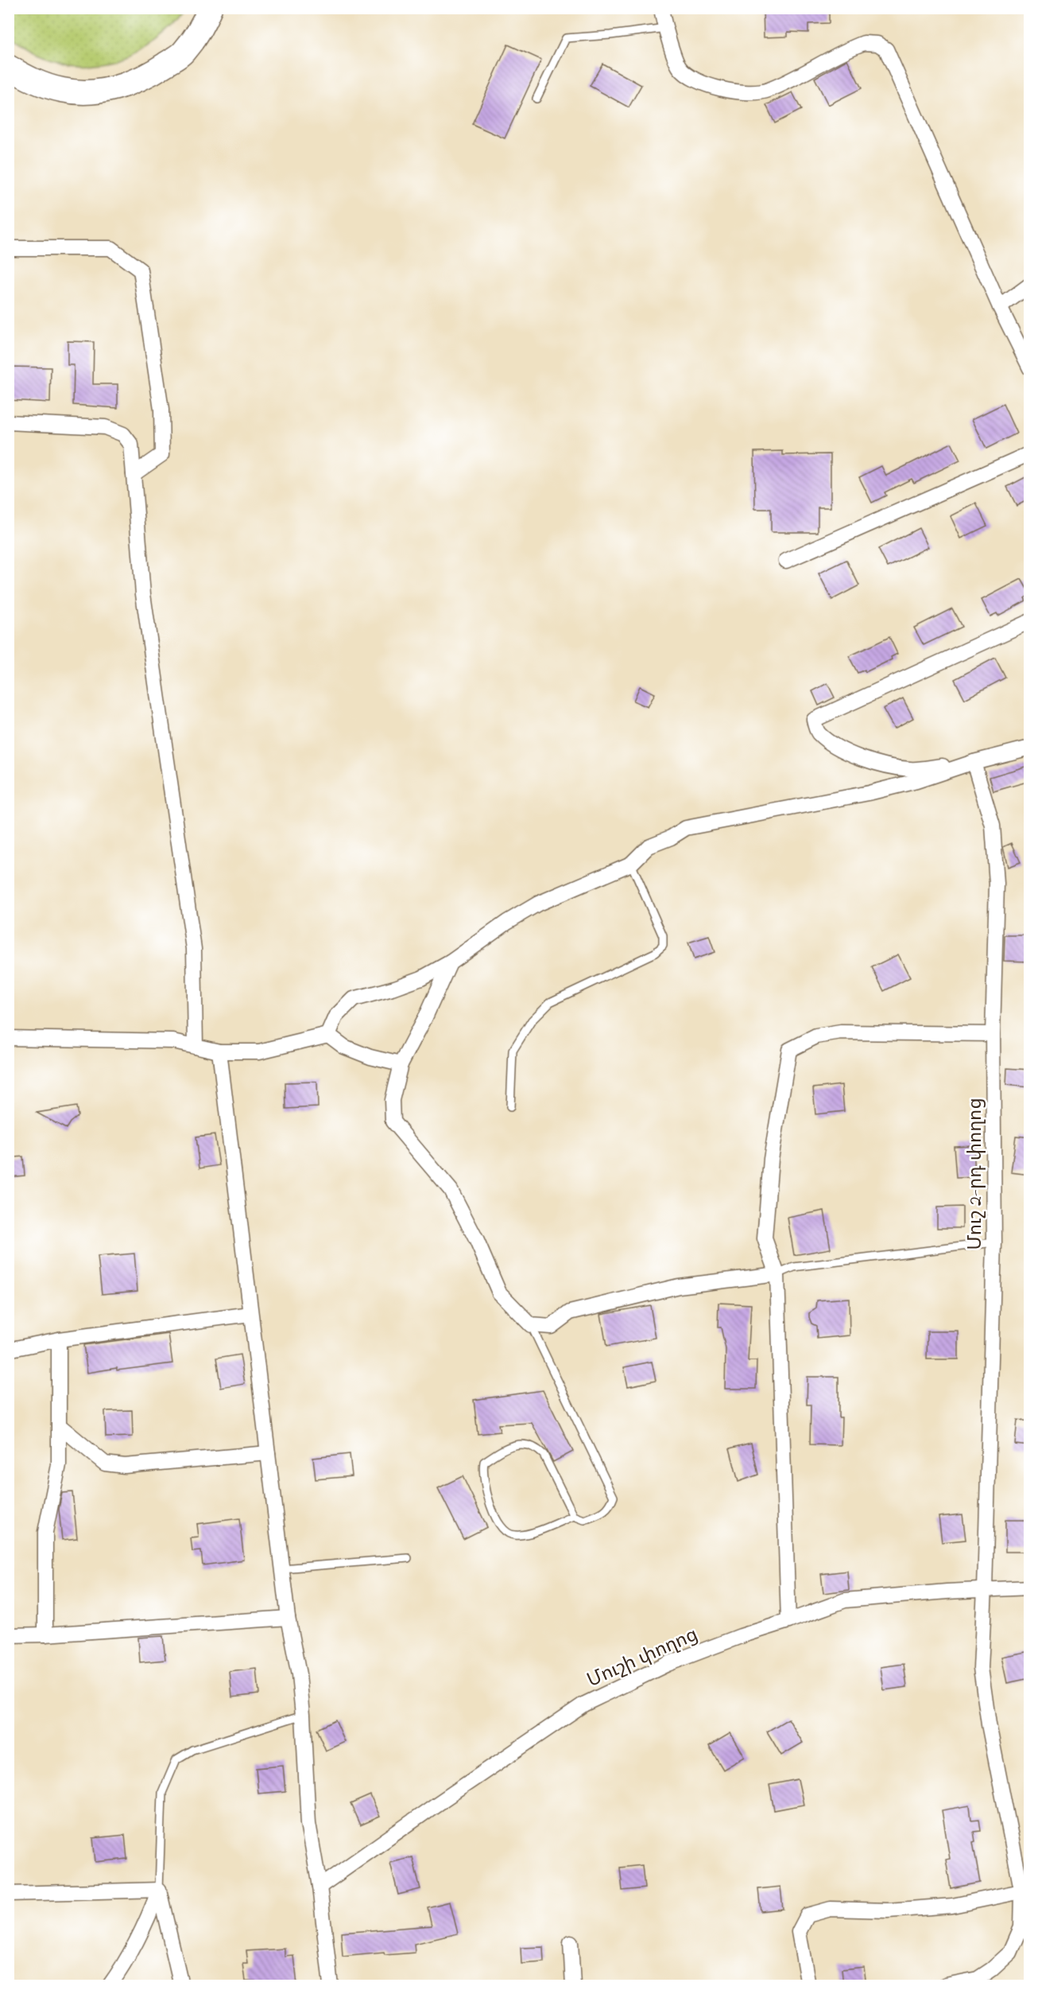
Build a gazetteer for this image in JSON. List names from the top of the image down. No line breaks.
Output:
{"streets":{"street":["Մուշ 2-րդ փողոց","Մուշի փողոց"]},"crossings":[["Մուշ 2-րդ փողոց","Մուշի փողոց"]]}
